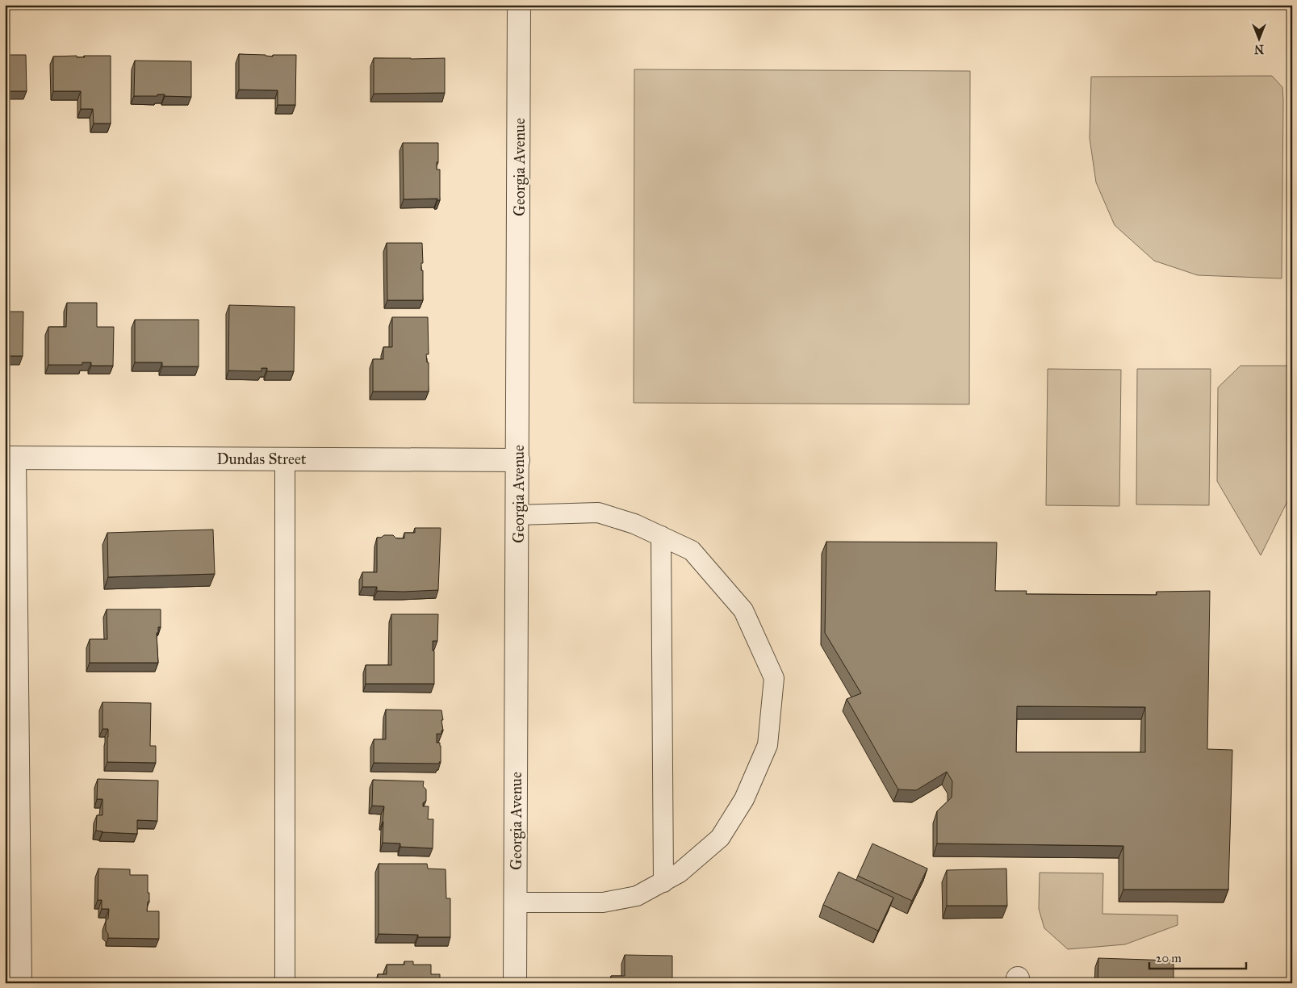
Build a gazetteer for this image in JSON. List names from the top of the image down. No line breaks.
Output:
{"streets":{"street":["Georgia Avenue","Dundas Street"]},"crossings":[["Georgia Avenue","Dundas Street"]],"scale_bar":"20 m","north":"bottom"}
